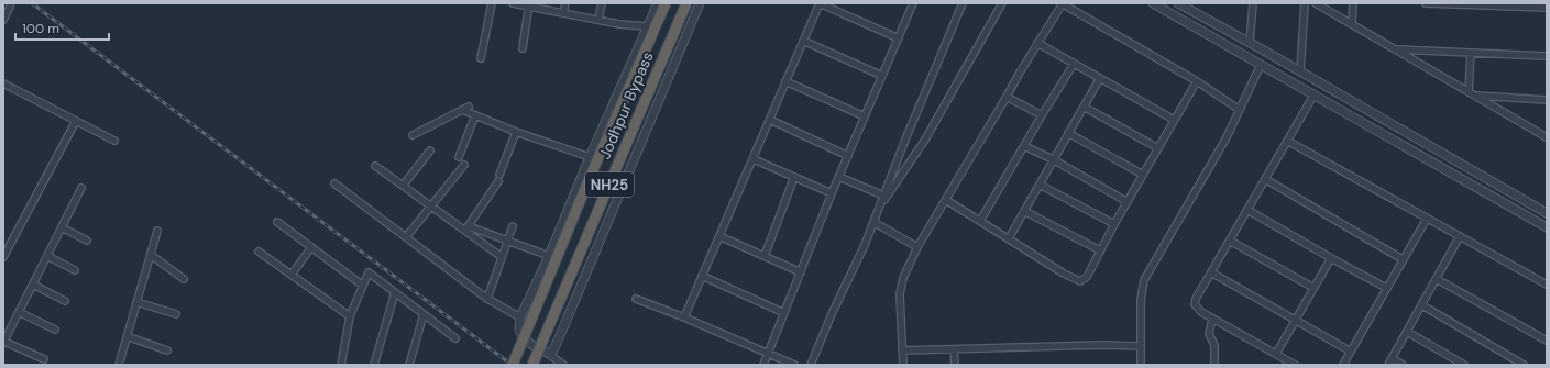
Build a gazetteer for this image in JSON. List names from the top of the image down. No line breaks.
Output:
{"streets":{"highway":["Jodhpur Bypass","NH25"]},"scale_bar":"100 m"}
